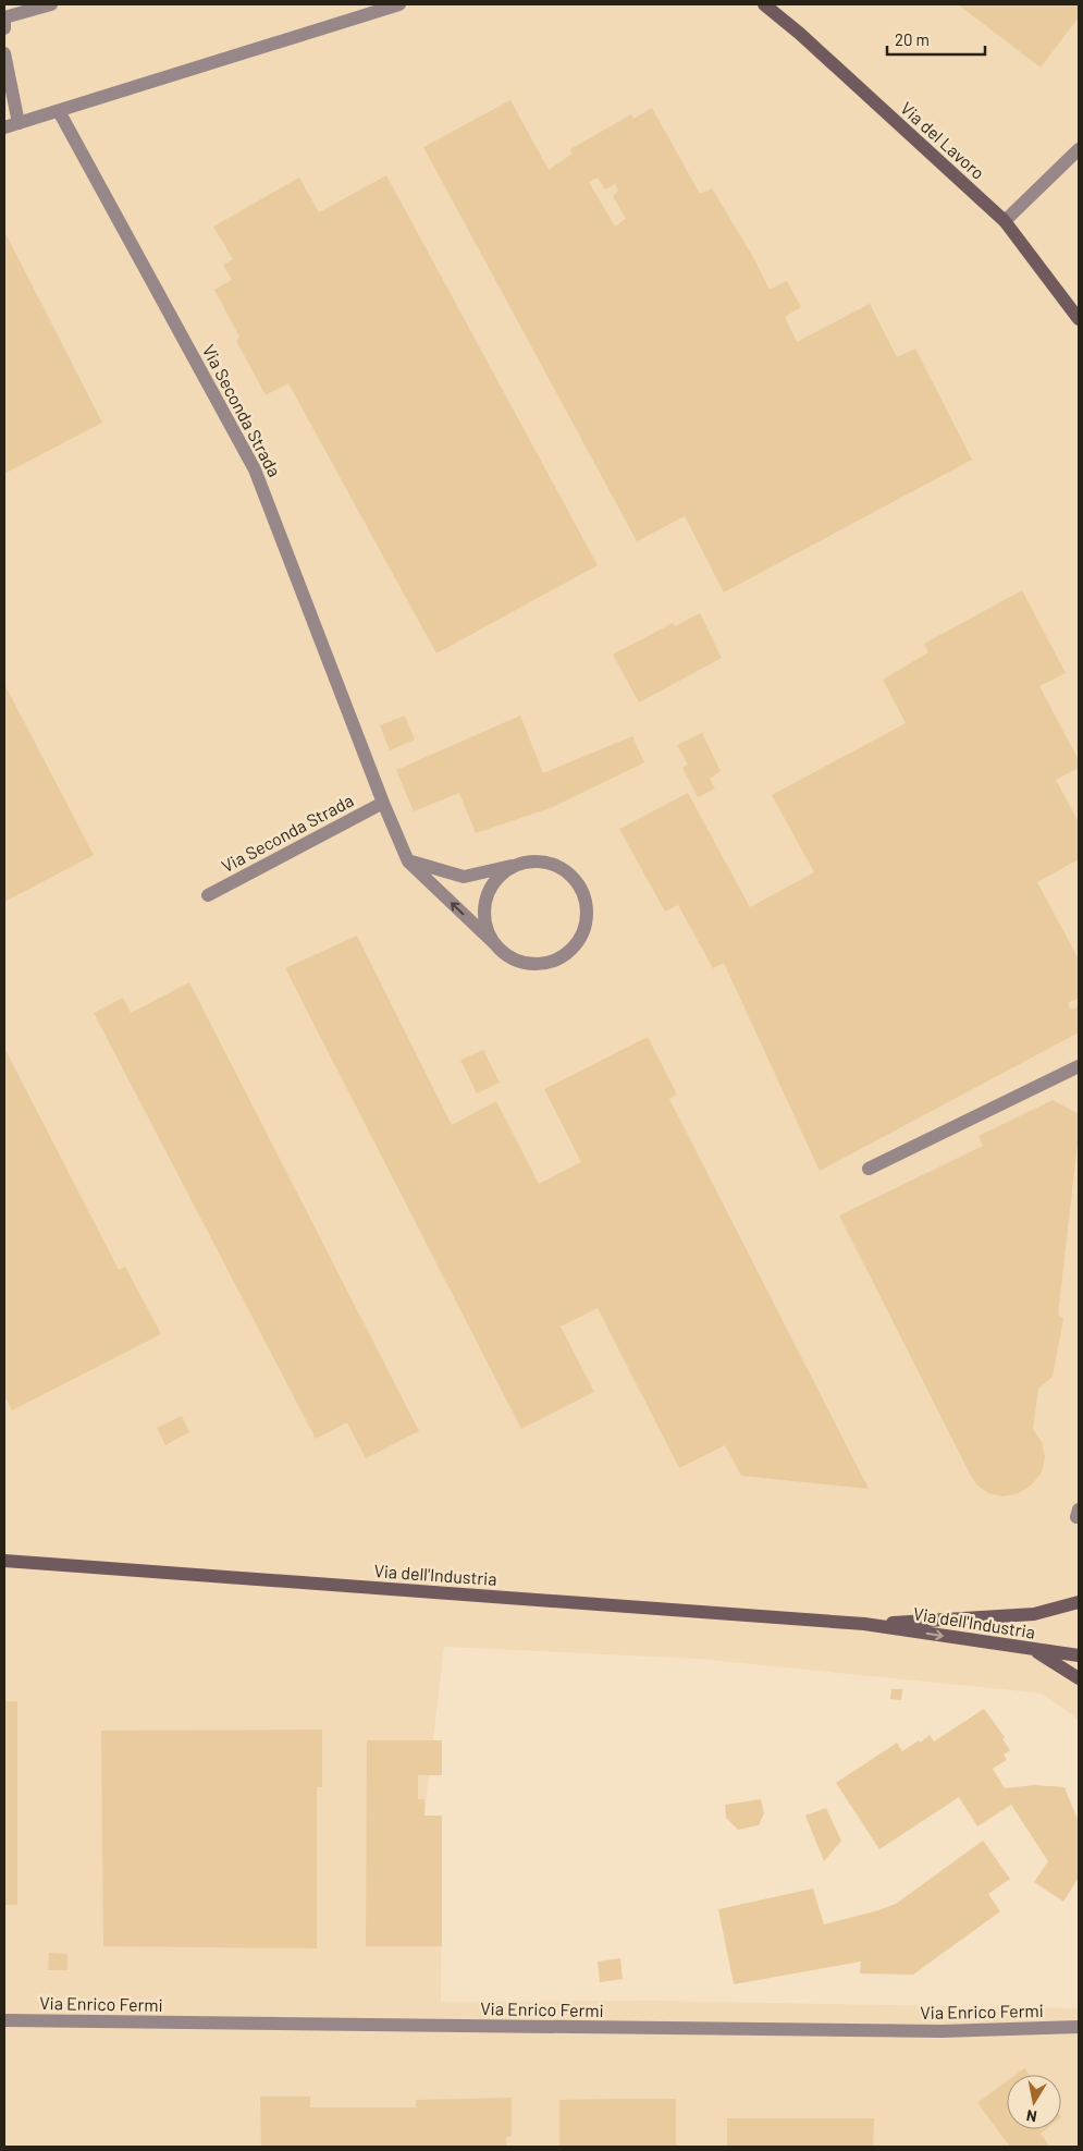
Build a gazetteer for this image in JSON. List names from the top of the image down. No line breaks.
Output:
{"streets":{"main road":["Via del Lavoro","Via dell'Industria"],"street":["Via Seconda Strada","Via Enrico Fermi"]},"scale_bar":"20 m","north":"bottom"}
